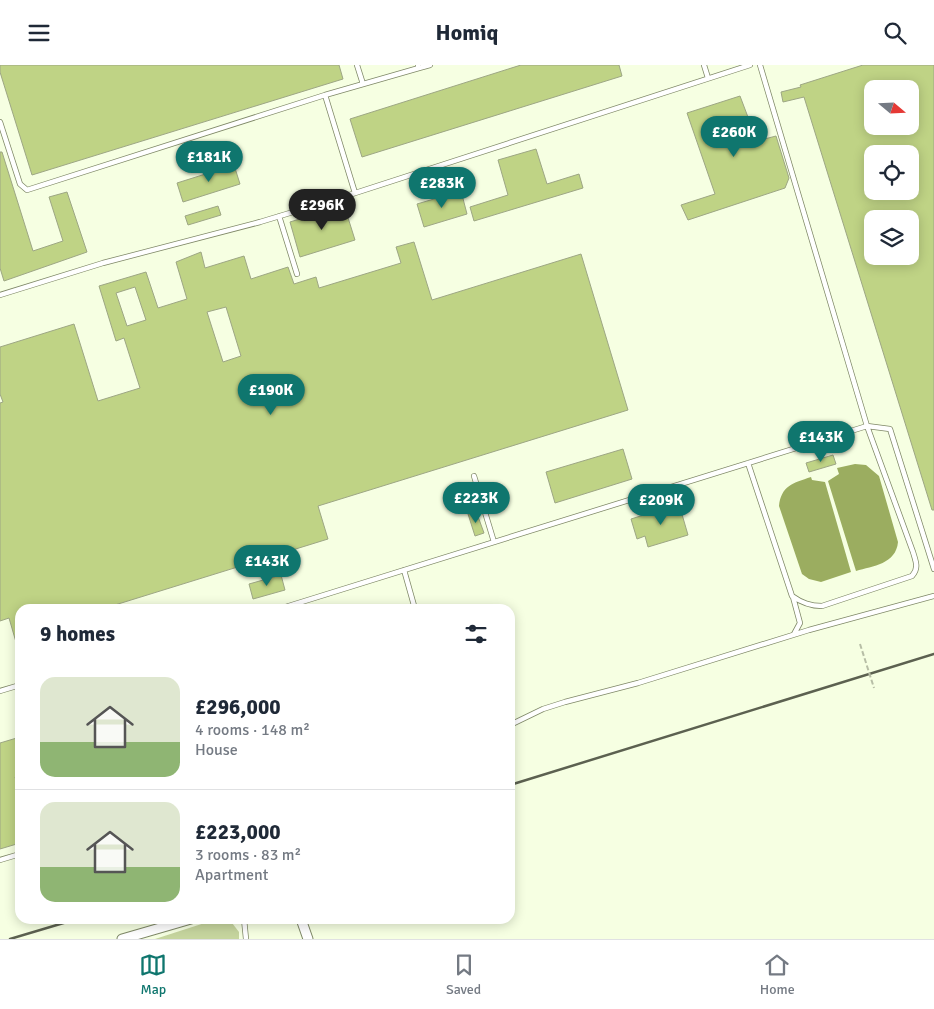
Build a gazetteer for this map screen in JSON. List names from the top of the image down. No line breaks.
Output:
{"north":"right","page":{"header":"Homiq","price":["£260K","£181K","£283K","£296K","£190K","£143K","£223K","£209K","£143K"],"heading":"9 homes","list":[{"name":"£296,000","note":"4 rooms · 148 m² · House"},{"name":"£223,000","note":"3 rooms · 83 m² · Apartment"}],"tabs":["Map","Saved","Home"]}}
